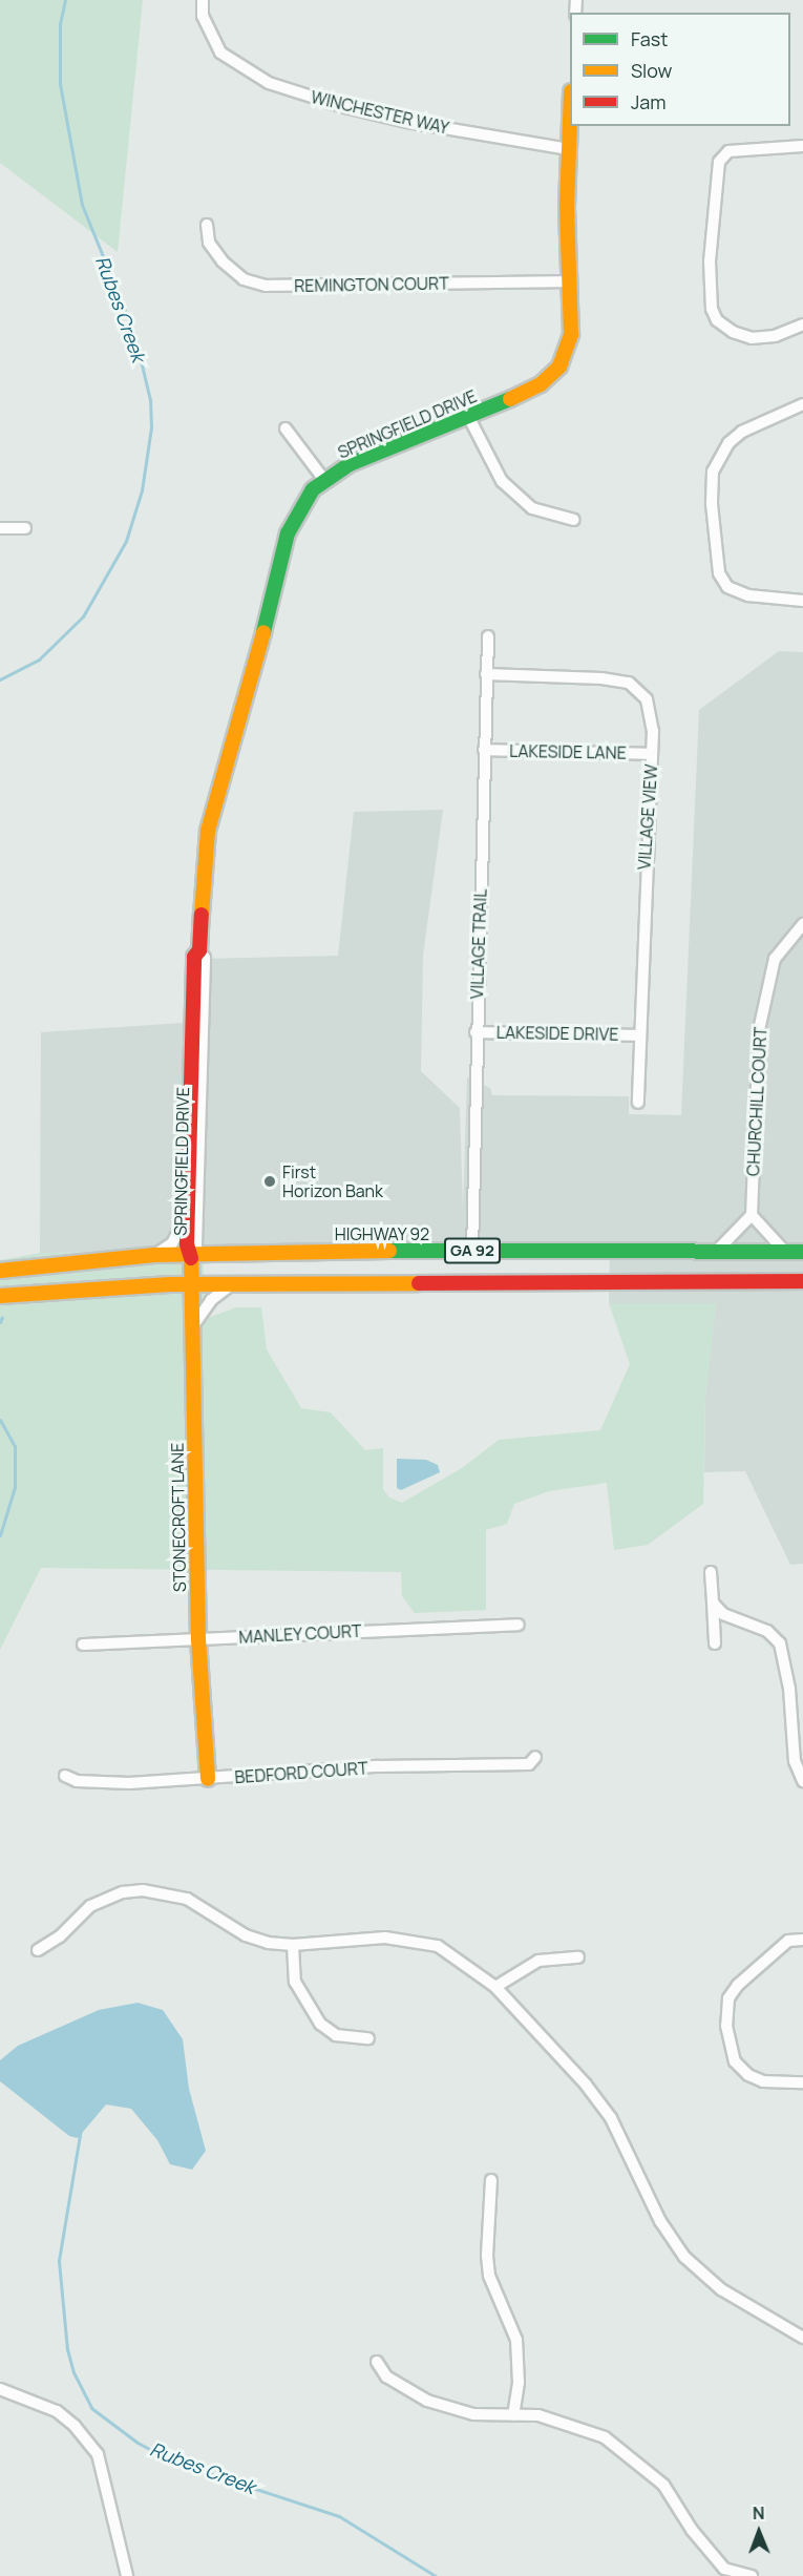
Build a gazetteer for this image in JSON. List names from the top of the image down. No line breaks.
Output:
{"streets":{"street":["WINCHESTER WAY","REMINGTON COURT","SPRINGFIELD DRIVE","LAKESIDE LANE","VILLAGE VIEW","VILLAGE TRAIL","LAKESIDE DRIVE","CHURCHILL COURT","HIGHWAY 92","GA 92","STONECROFT LANE","MANLEY COURT","BEDFORD COURT"]},"crossings":[["WINCHESTER WAY","SPRINGFIELD DRIVE"],["REMINGTON COURT","SPRINGFIELD DRIVE"],["SPRINGFIELD DRIVE","HIGHWAY 92"],["SPRINGFIELD DRIVE","STONECROFT LANE"],["LAKESIDE LANE","VILLAGE VIEW"],["LAKESIDE LANE","VILLAGE TRAIL"],["VILLAGE VIEW","VILLAGE TRAIL"],["VILLAGE VIEW","LAKESIDE DRIVE"],["VILLAGE TRAIL","LAKESIDE DRIVE"],["VILLAGE TRAIL","HIGHWAY 92"],["HIGHWAY 92","STONECROFT LANE"],["GA 92","STONECROFT LANE"],["STONECROFT LANE","MANLEY COURT"],["STONECROFT LANE","BEDFORD COURT"]],"water":["Rubes Creek"],"places":["First Horizon Bank"],"legend":["Fast","Slow","Jam"],"north":"top"}
